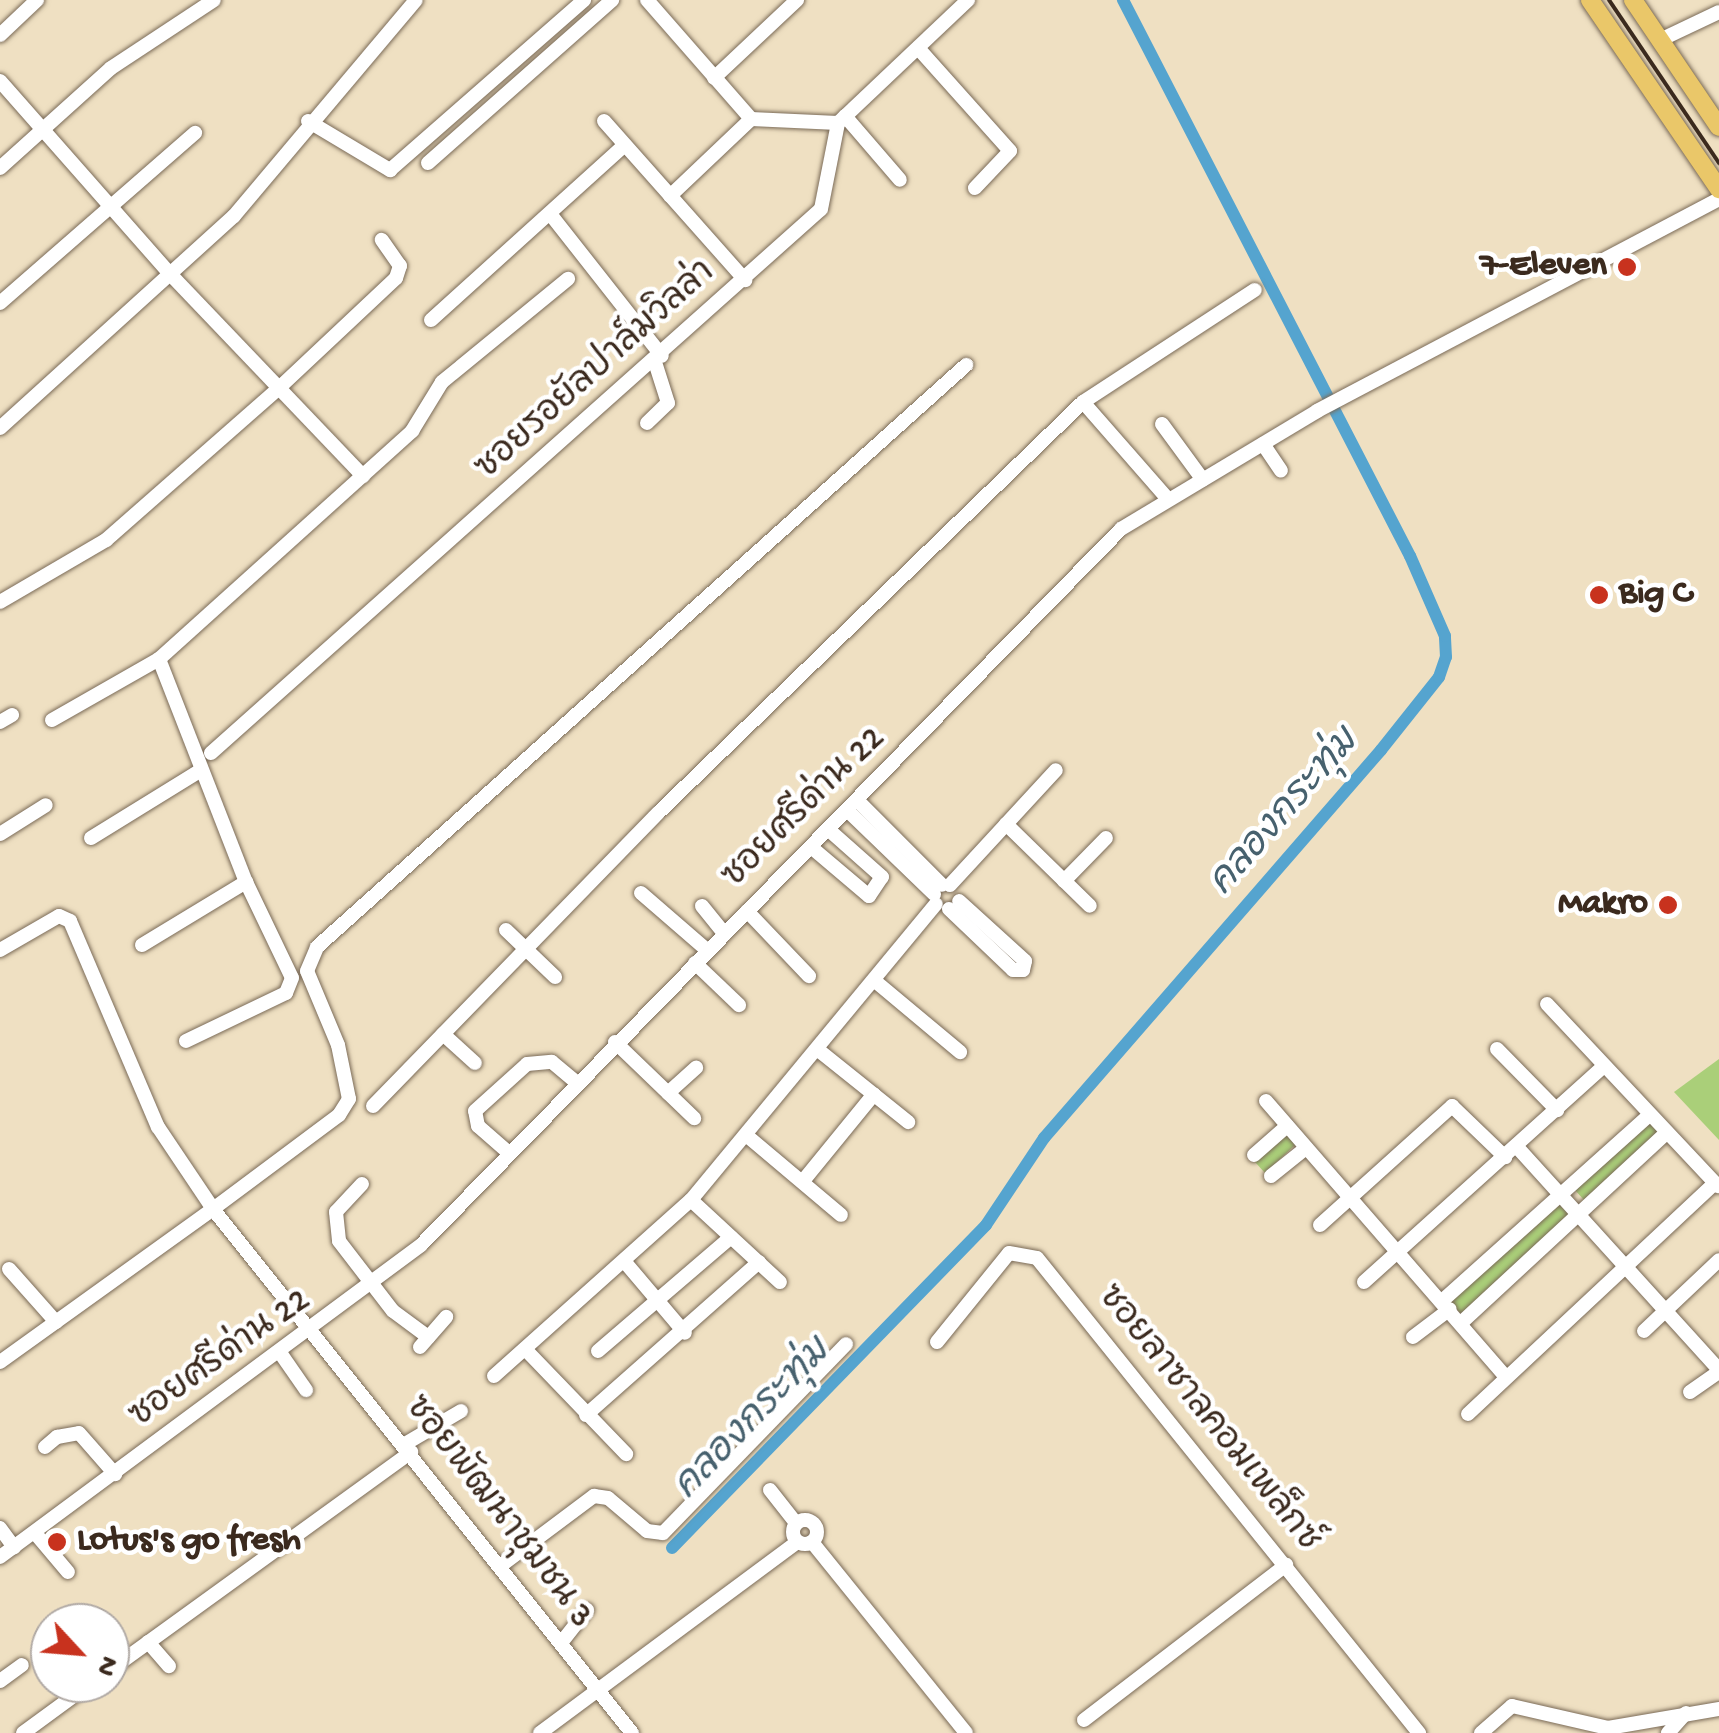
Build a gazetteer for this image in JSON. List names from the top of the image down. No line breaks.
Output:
{"streets":{"street":["ซอยรอยัลปาล์มวิลล่า","ซอยศรีด่าน 22","ซอยลาซาลคอมเพล็กซ์","ซอยพัฒนาชุมชน 3"]},"crossings":[["ซอยศรีด่าน 22","ซอยพัฒนาชุมชน 3"]],"water":["คลองกระทุ่ม"],"places":["7-Eleven","Big C","Makro","Lotus's go fresh"],"north":"bottom right"}
